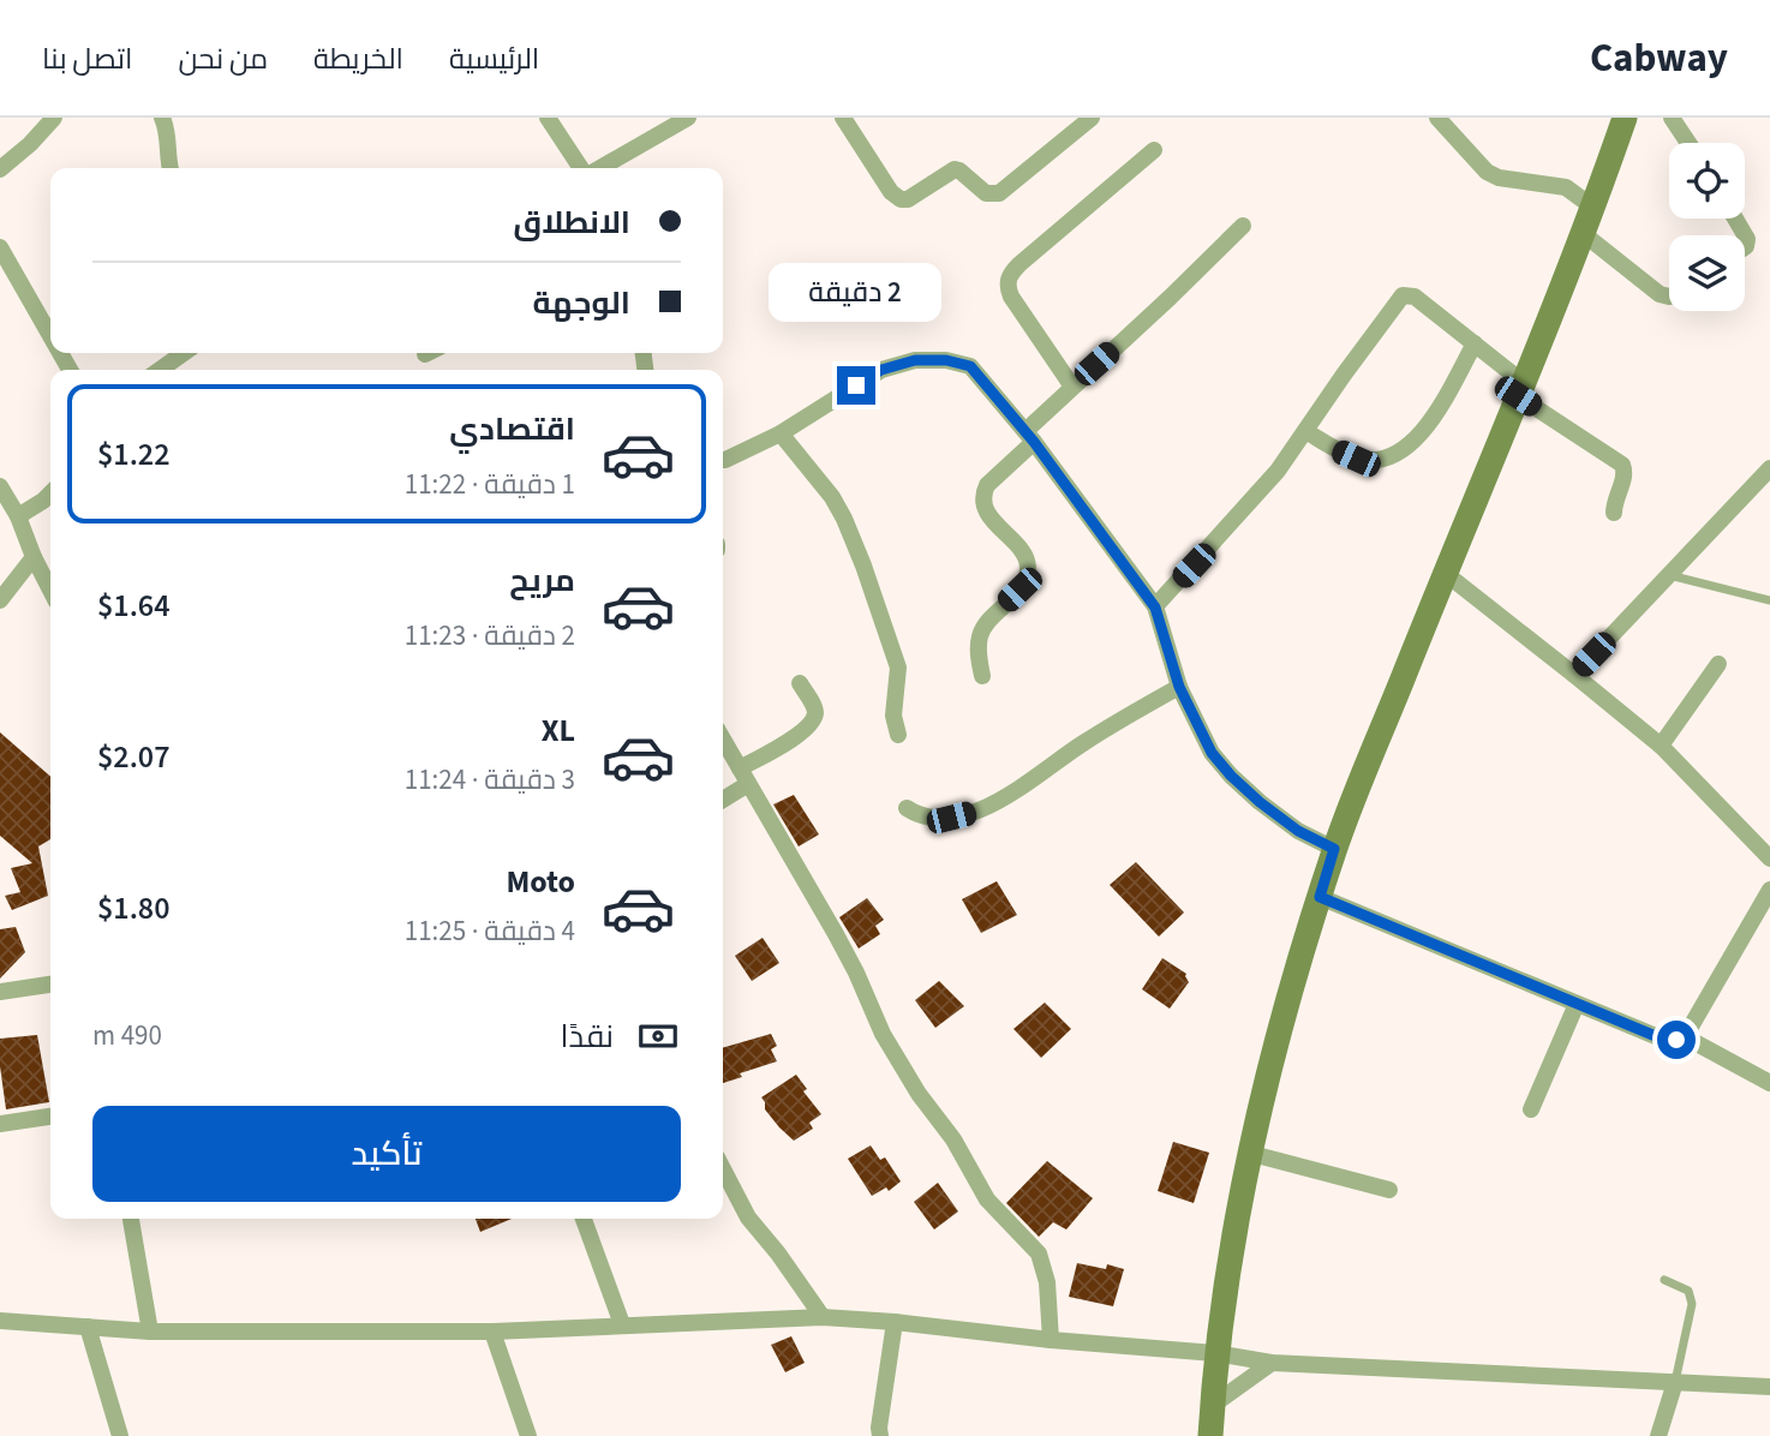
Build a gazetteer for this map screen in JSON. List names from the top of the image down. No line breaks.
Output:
{"page":{"header":"Cabway","nav":["الرئيسية","الخريطة","من نحن","اتصل بنا"],"banner":["الانطلاق","الوجهة"],"bubble":"2 دقيقة","list":[{"name":"اقتصادي","note":"1 دقيقة · 11:22","value":"$1.22"},{"name":"مريح","note":"2 دقيقة · 11:23","value":"$1.64"},{"name":"XL","note":"3 دقيقة · 11:24","value":"$2.07"},{"name":"Moto","note":"4 دقيقة · 11:25","value":"$1.80"}],"pay":["نقدًا","490 m"],"buttons":"تأكيد"}}
